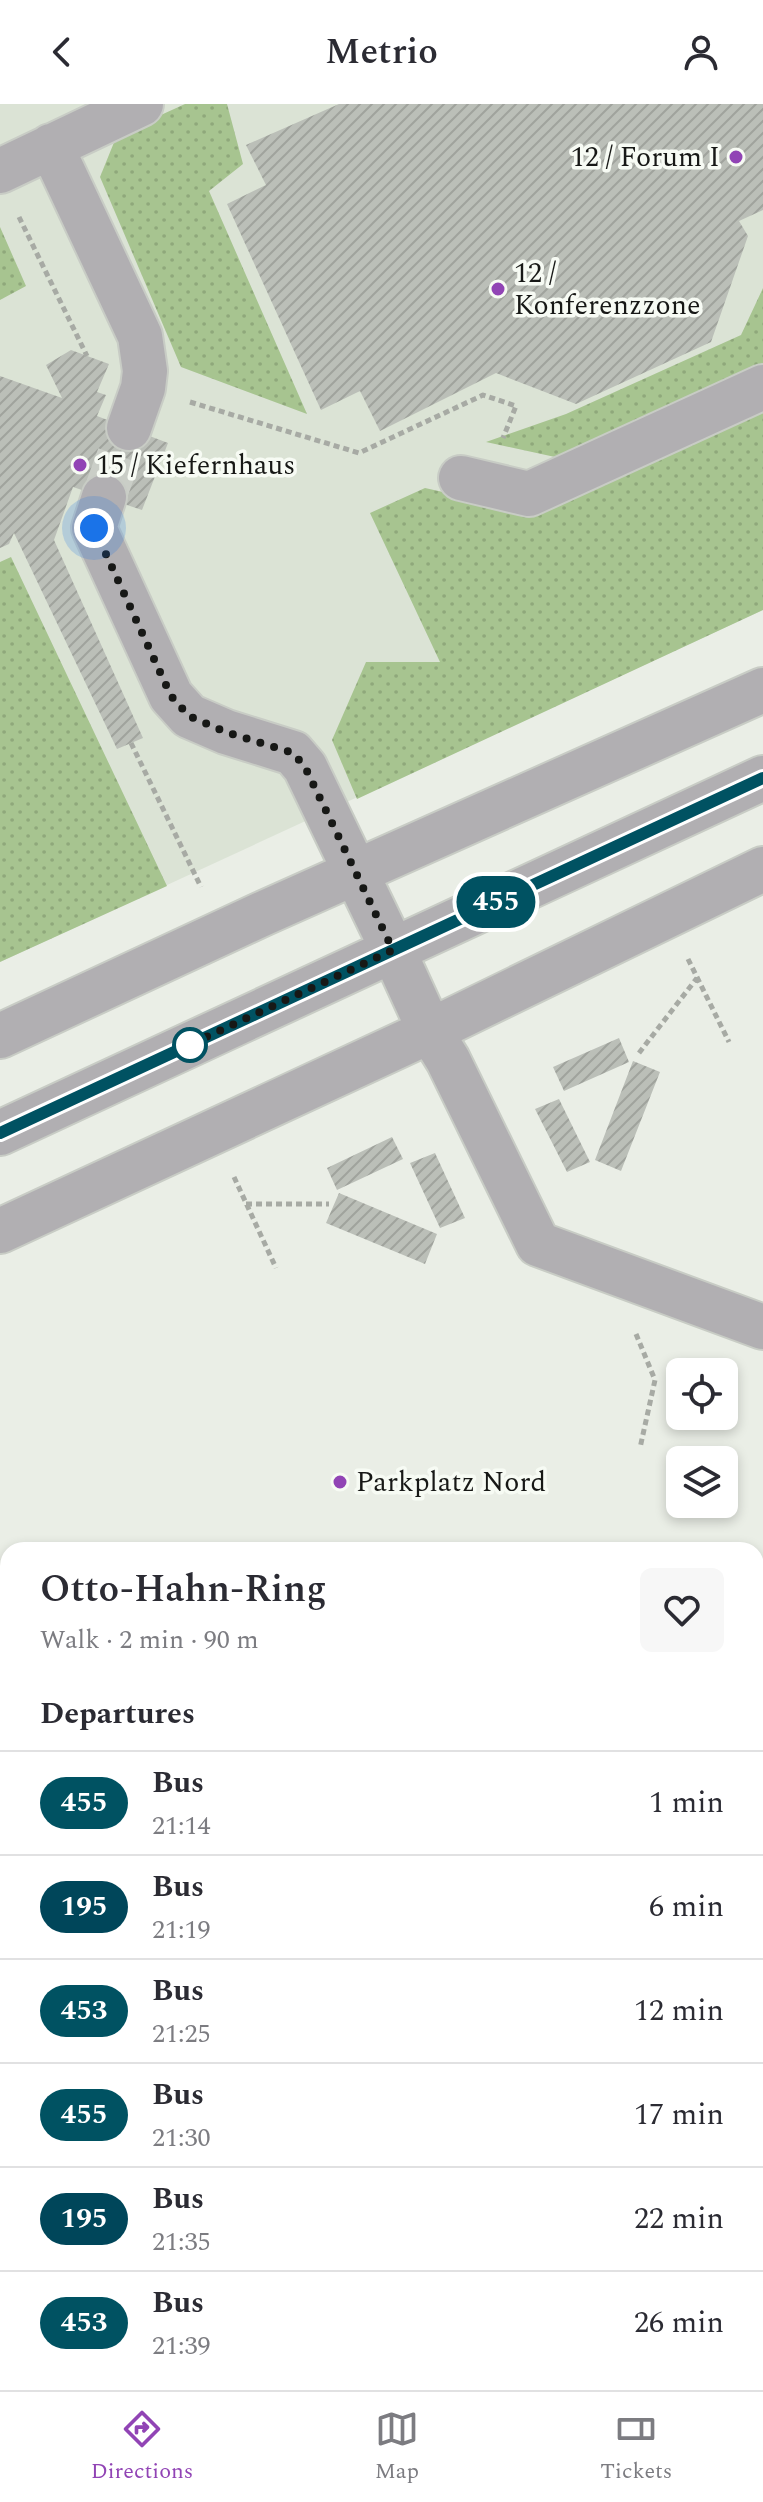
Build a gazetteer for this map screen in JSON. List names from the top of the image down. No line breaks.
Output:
{"places":["12 / Forum I","12 / Konferenzzone","15 / Kiefernhaus","Parkplatz Nord"],"lines":["bus line 455"],"page":{"header":"Metrio","on_map":"455","heading":[["Otto-Hahn-Ring","Walk · 2 min · 90 m"],"Departures"],"list":[{"mark":"455","name":"Bus","note":"21:14","value":"1 min"},{"mark":"195","name":"Bus","note":"21:19","value":"6 min"},{"mark":"453","name":"Bus","note":"21:25","value":"12 min"},{"mark":"455","name":"Bus","note":"21:30","value":"17 min"},{"mark":"195","name":"Bus","note":"21:35","value":"22 min"},{"mark":"453","name":"Bus","note":"21:39","value":"26 min"}],"tabs":["Directions","Map","Tickets"]}}
